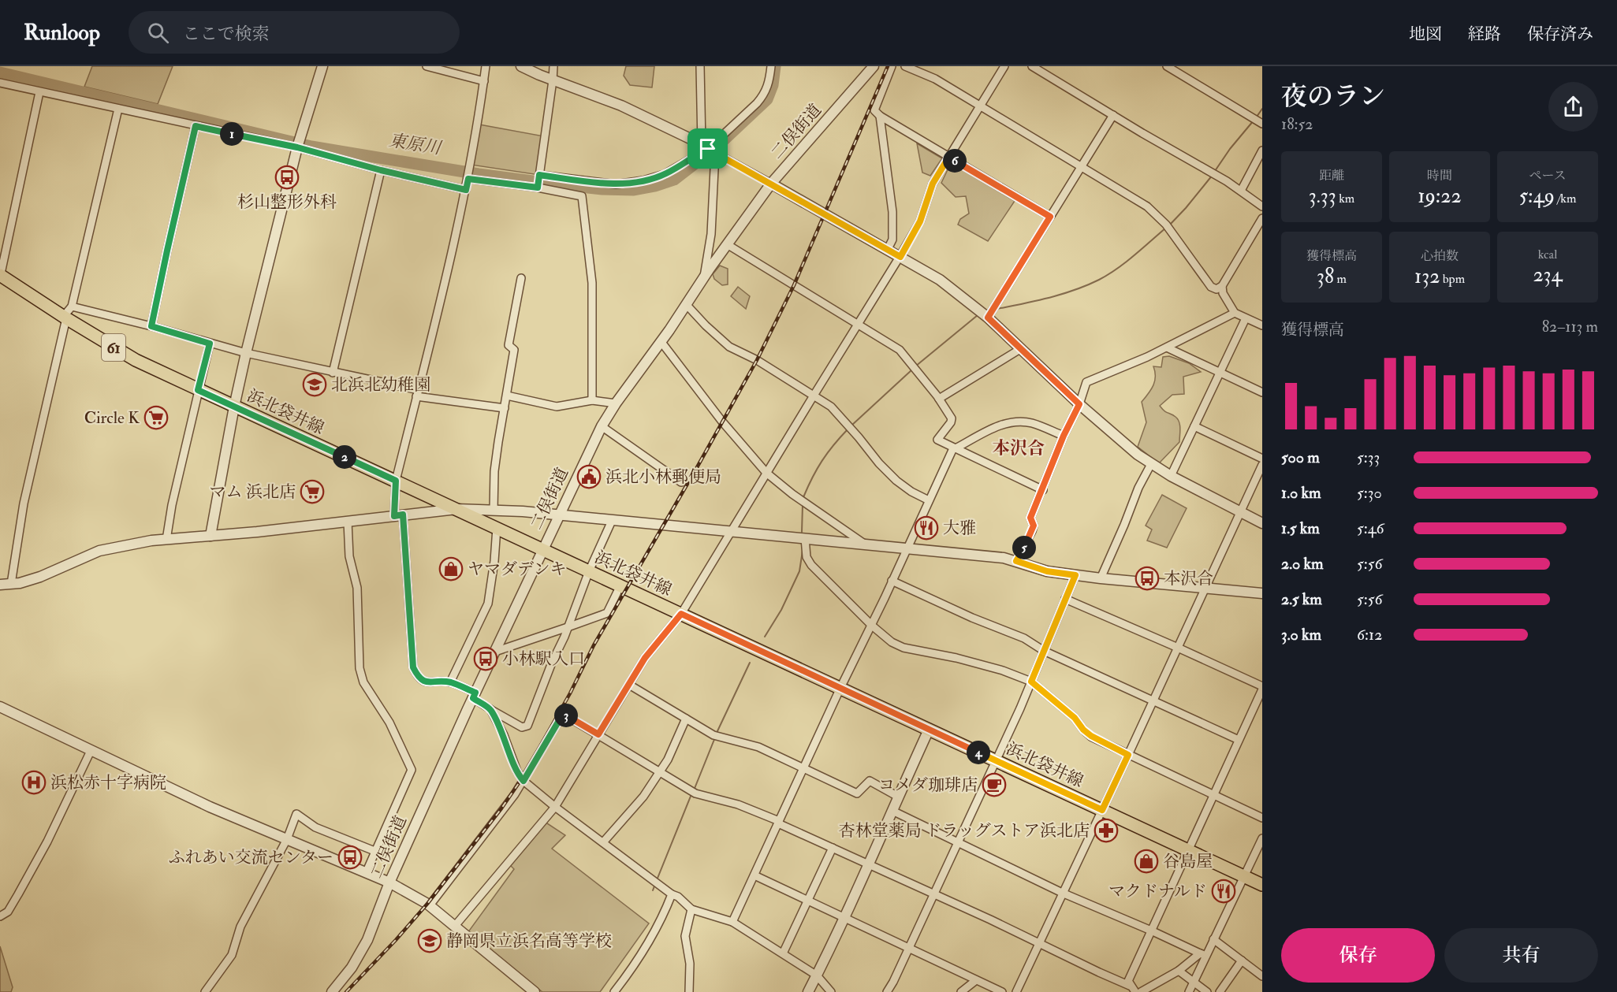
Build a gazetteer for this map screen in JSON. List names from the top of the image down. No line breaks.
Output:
{"streets":{"main road":["61","浜北袋井線"],"street":["二俣街道"]},"crossings":[["二俣街道","浜北袋井線"]],"districts":["本沢合"],"water":["東原川"],"places":{"bus stop":["杉山整形外科","本沢合","小林駅入口","ふれあい交流センター"],"school or university":["北浜北幼稚園","静岡県立浜名高等学校"],"supermarket":["Circle K","マム 浜北店"],"public building":["浜北小林郵便局"],"restaurant":["大雅","マクドナルド"],"shop":["ヤマダデンキ","谷島屋"],"hospital":["浜松赤十字病院"],"cafe":["コメダ珈琲店"],"pharmacy":["杏林堂薬局 ドラッグストア浜北店"]},"page":{"header":"Runloop","search":"ここで検索","nav":["地図","経路","保存済み"],"heading":["夜のラン","18:52"],"pins":["1","6","2","5","3","4"],"stats":[["距離","3.33 km"],["時間","19:22"],["ペース","5:49 /km"],["獲得標高","38 m"],["心拍数","132 bpm"],["kcal","234"]],"chart":["獲得標高","82–113 m"],"list":[{"name":"500 m","note":"5:33"},{"name":"1.0 km","note":"5:30"},{"name":"1.5 km","note":"5:46"},{"name":"2.0 km","note":"5:56"},{"name":"2.5 km","note":"5:56"},{"name":"3.0 km","note":"6:12"}],"buttons":["保存","共有"]}}
